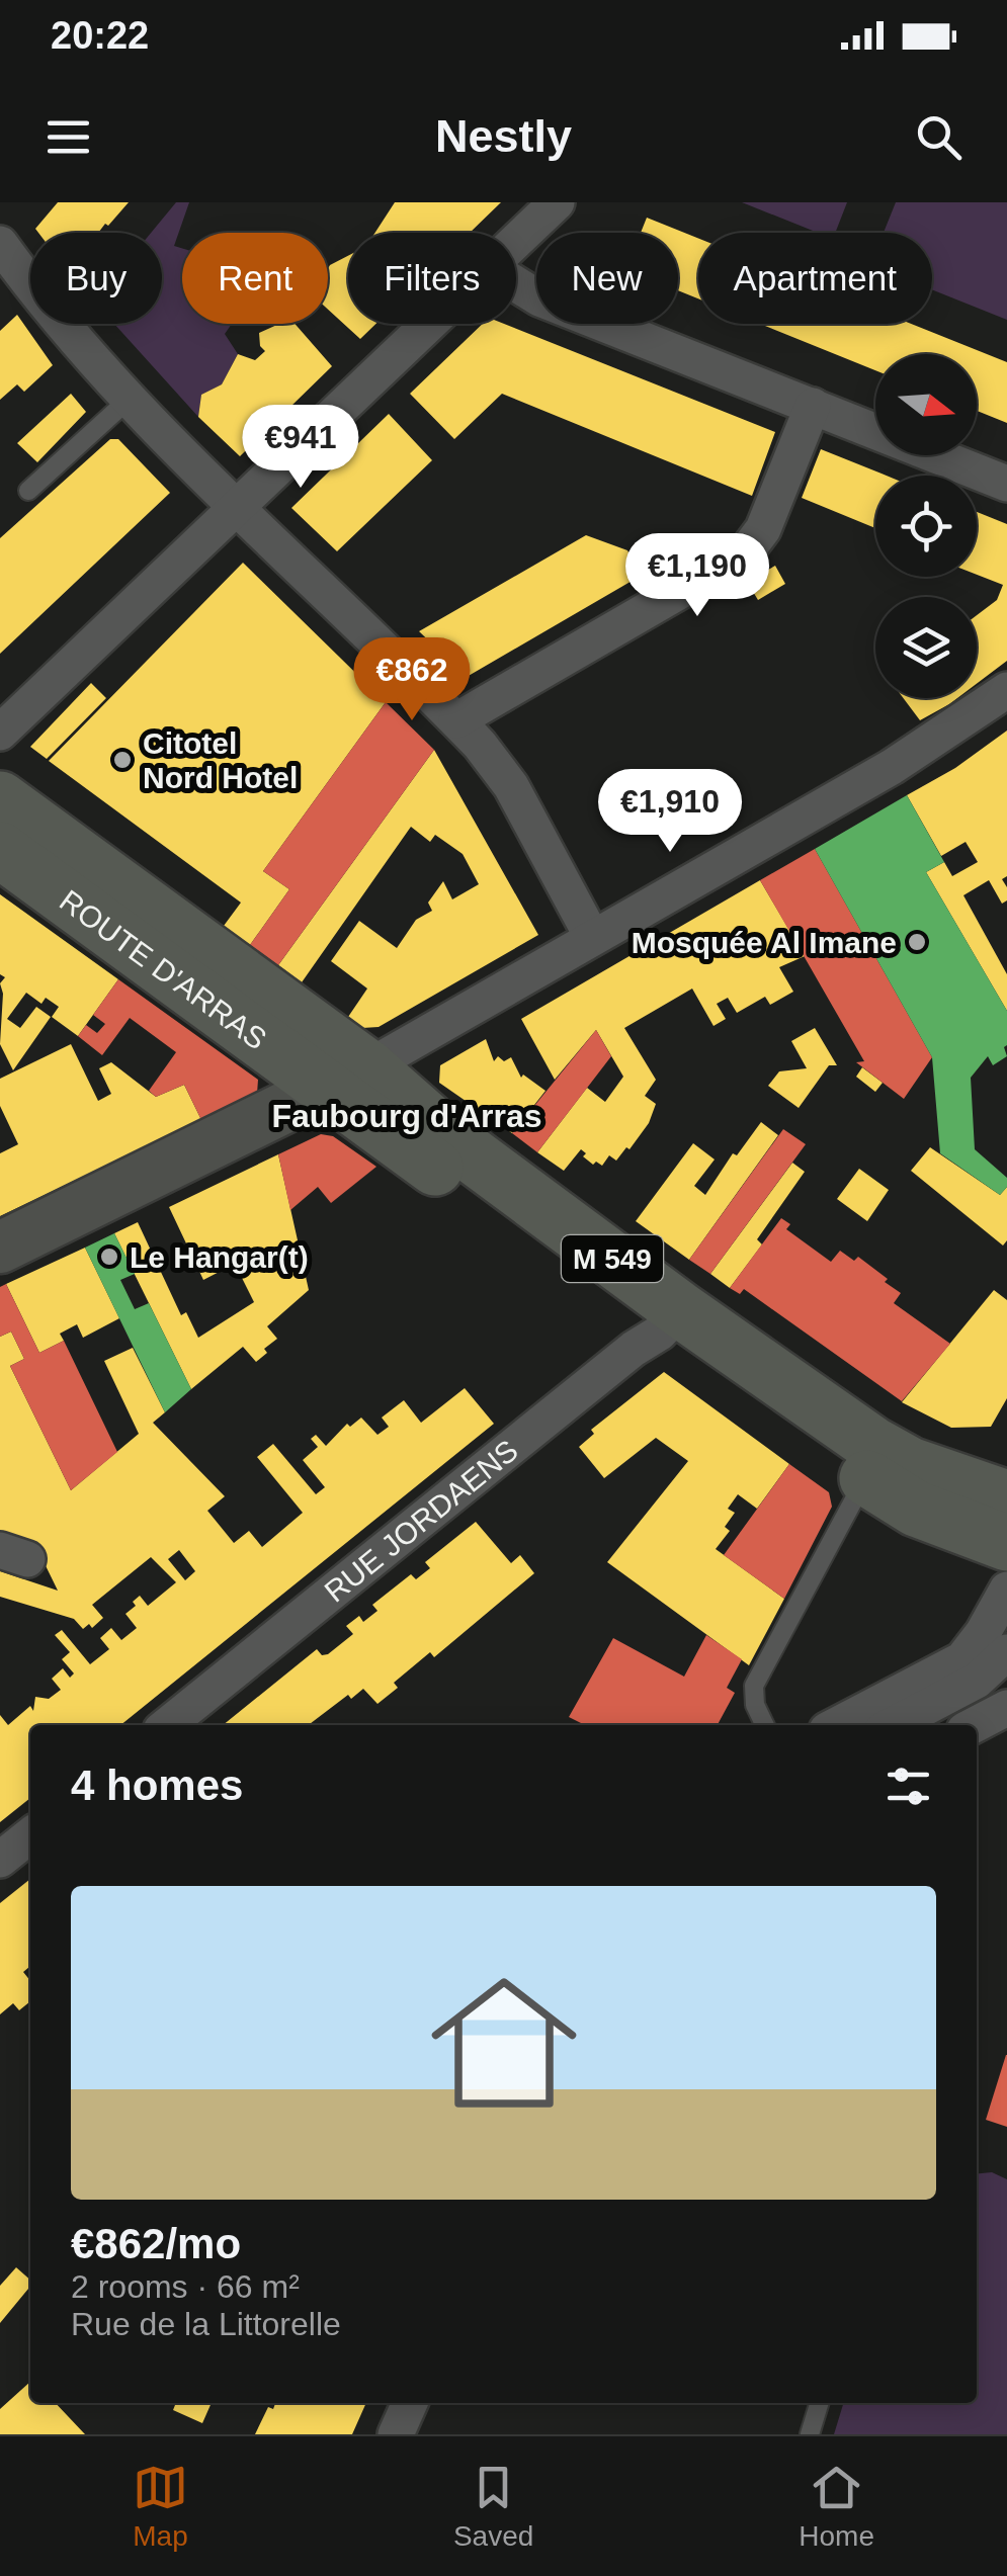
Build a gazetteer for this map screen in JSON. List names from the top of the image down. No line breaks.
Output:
{"streets":{"main road":["M 549"],"street":["RUE JORDAENS"]},"crossings":[["M 549","RUE JORDAENS"]],"districts":["Faubourg d'Arras"],"places":["Citotel Nord Hotel","Mosquée Al Imane","Le Hangar(t)"],"north":"right","page":{"status":"20:22","header":"Nestly","chip":["Buy","Rent","Filters","New","Apartment"],"price":["€941","€1,190","€862","€1,910"],"heading":"4 homes","list":[{"name":"€862/mo","note":"2 rooms · 66 m² · Rue de la Littorelle"}],"tabs":["Map","Saved","Home"]}}
